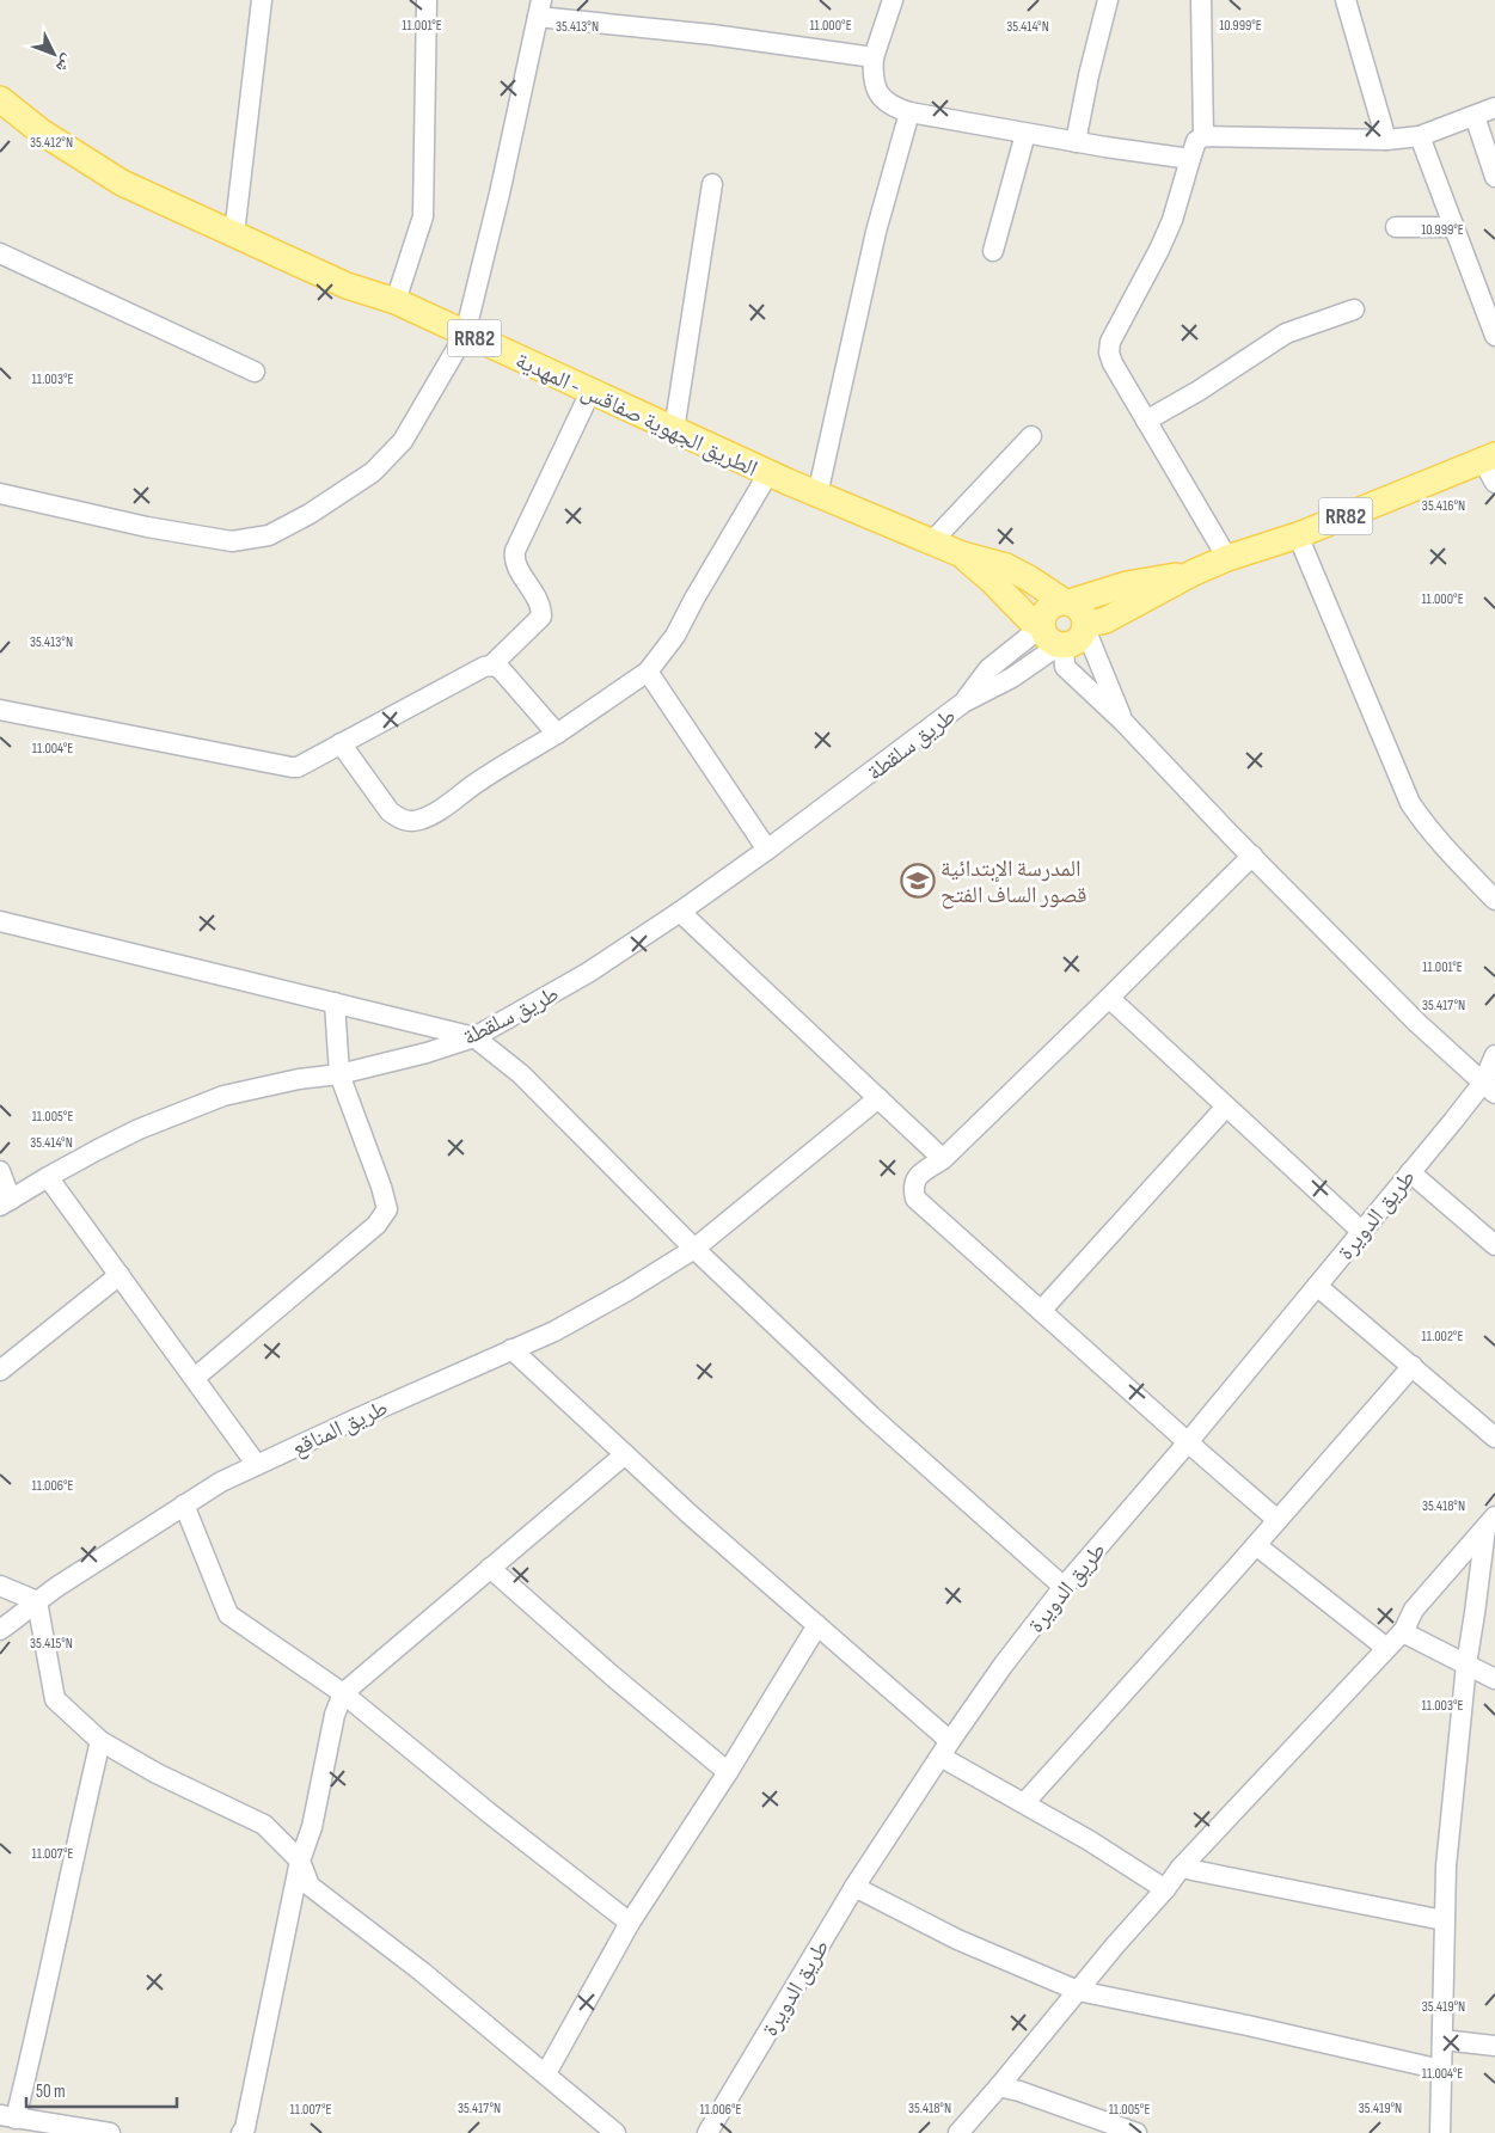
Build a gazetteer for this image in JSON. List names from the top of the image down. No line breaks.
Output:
{"streets":{"main road":["RR82","الطريق الجهوية صفاقس - المهدية"],"street":["طريق سلقطة","طريق الدويرة","طريق المناقع"]},"crossings":[["RR82","الطريق الجهوية صفاقس - المهدية"],["RR82","طريق سلقطة"],["الطريق الجهوية صفاقس - المهدية","طريق سلقطة"]],"places":{"school or university":["المدرسة الإبتدائية قصور الساف الفتح"]},"scale_bar":"50 m","north":"bottom right","coordinates":["11.001°E","11.000°E","10.999°E","35.413°N","35.414°N","35.412°N","11.003°E","35.416°N","11.004°E","35.417°N","11.005°E","11.002°E","11.006°E","35.418°N","35.415°N","11.007°E","35.419°N"]}
